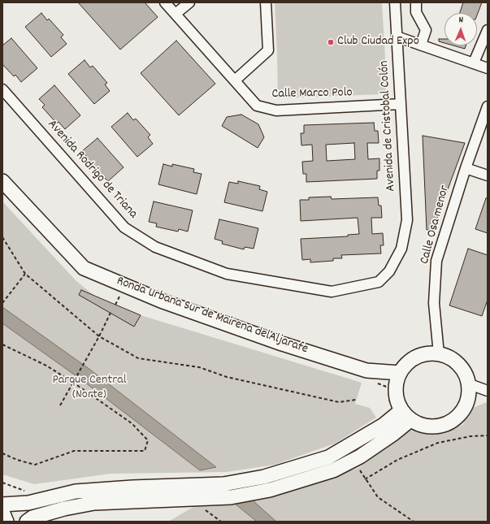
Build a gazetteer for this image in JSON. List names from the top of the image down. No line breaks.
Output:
{"streets":{"street":["Calle Marco Polo","Avenida de Cristobal Colón","Avenida Rodrigo de Triana","Calle Osa menor","Ronda Urbana Sur de Mairena delAljarafe"]},"crossings":[["Calle Marco Polo","Avenida de Cristobal Colón"],["Avenida de Cristobal Colón","Avenida Rodrigo de Triana"],["Calle Osa menor","Ronda Urbana Sur de Mairena delAljarafe"]],"parks":["Parque Central (Norte)"],"places":["Club Ciudad Expo"],"north":"top"}
